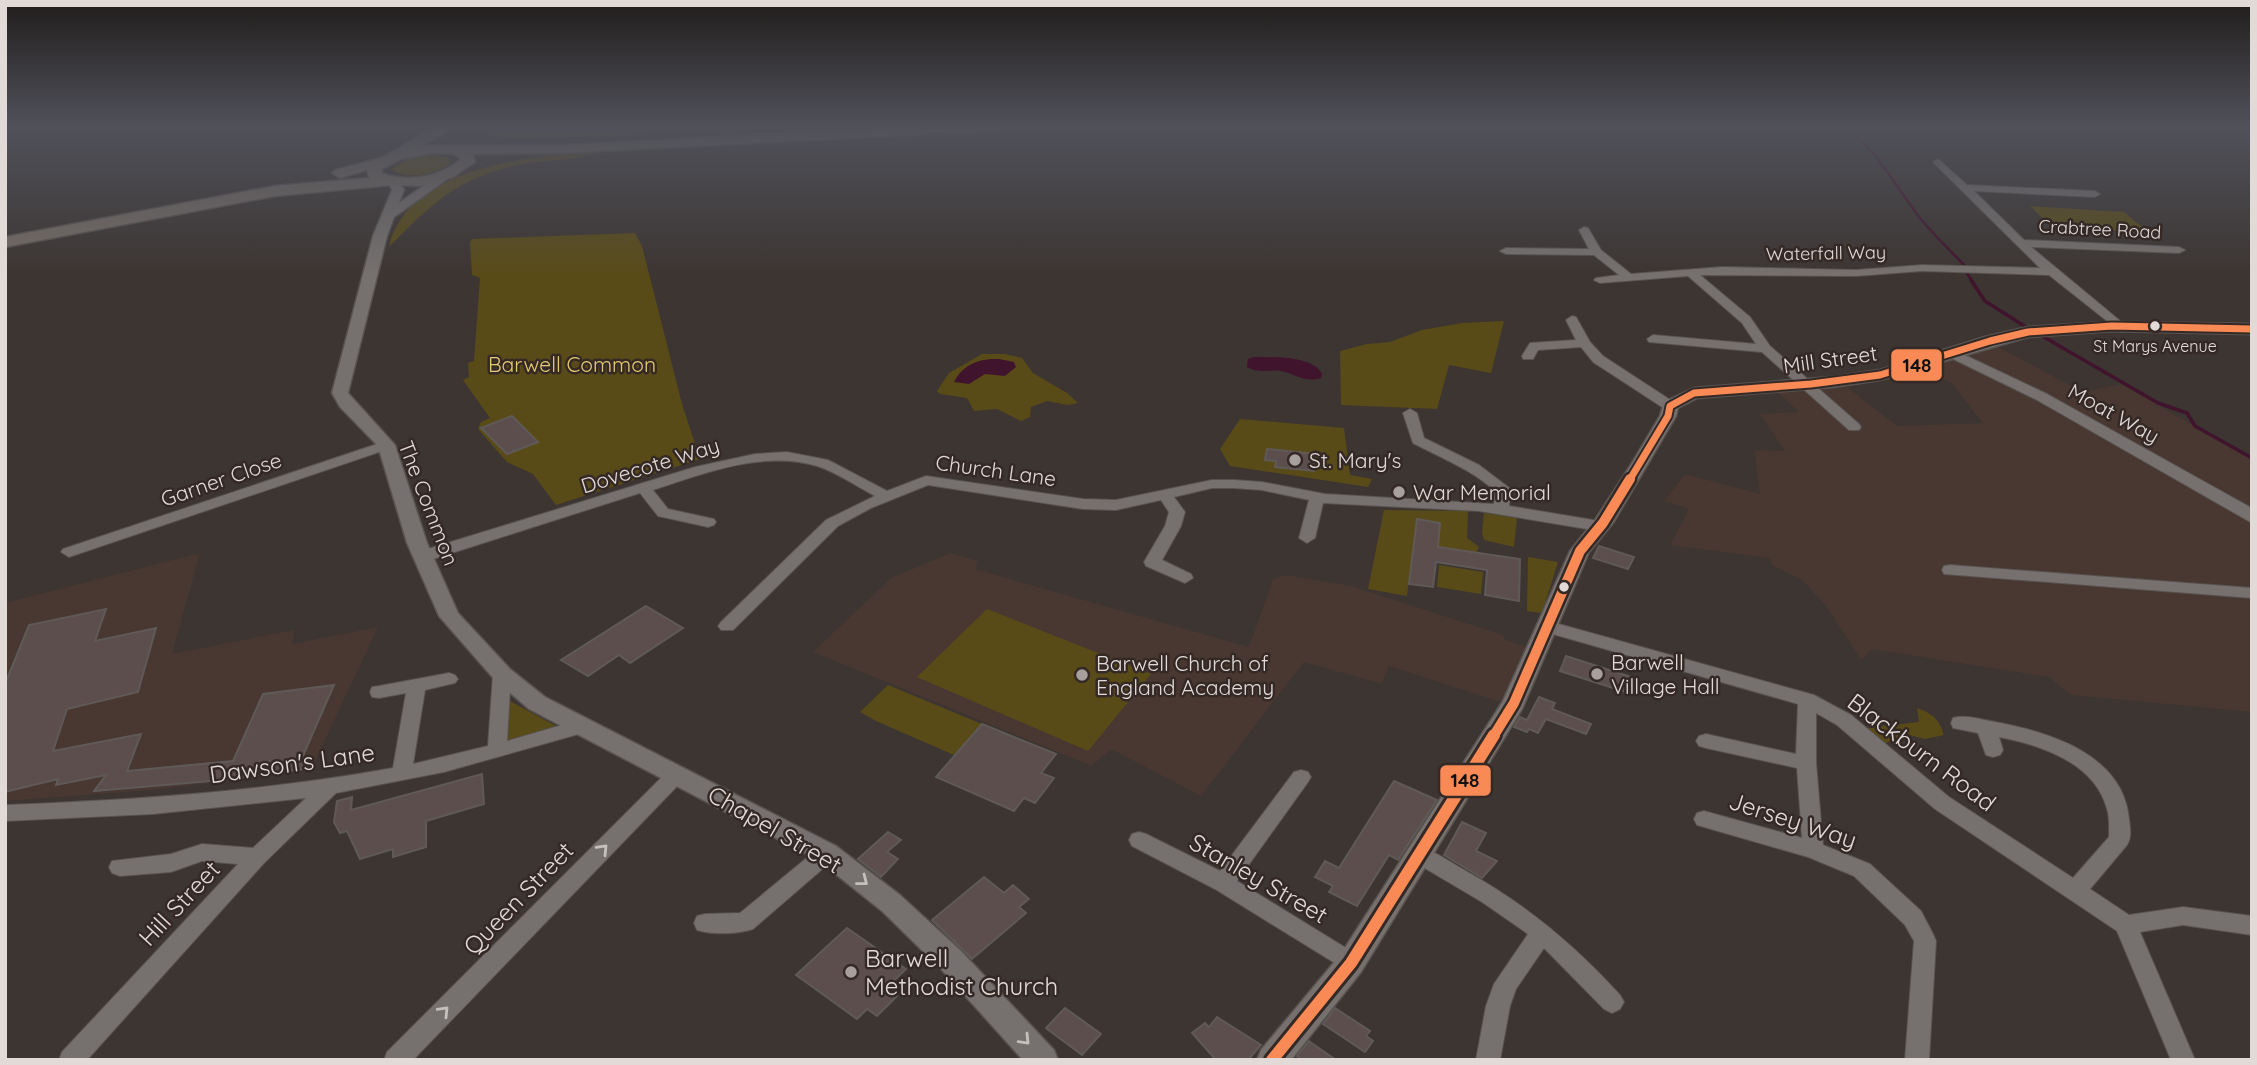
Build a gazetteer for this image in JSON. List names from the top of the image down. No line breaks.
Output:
{"streets":{"street":["Crabtree Road","Waterfall Way","Mill Street","Moat Way","Dovecote Way","Church Lane","Garner Close","The Common","Blackburn Road","Dawson's Lane","Jersey Way","Chapel Street","Stanley Street","Queen Street","Hill Street"]},"crossings":[["Mill Street","Moat Way"],["Dovecote Way","Church Lane"],["Dovecote Way","The Common"],["Garner Close","The Common"],["The Common","Chapel Street"],["Dawson's Lane","Chapel Street"],["Dawson's Lane","Hill Street"],["Chapel Street","Queen Street"]],"one_way":["Chapel Street","Queen Street"],"parks":["Barwell Common"],"places":["St Marys Avenue","St. Mary's","War Memorial","Barwell Village Hall","Barwell Church of England Academy","Barwell Methodist Church"],"lines":["transit line 148"]}
